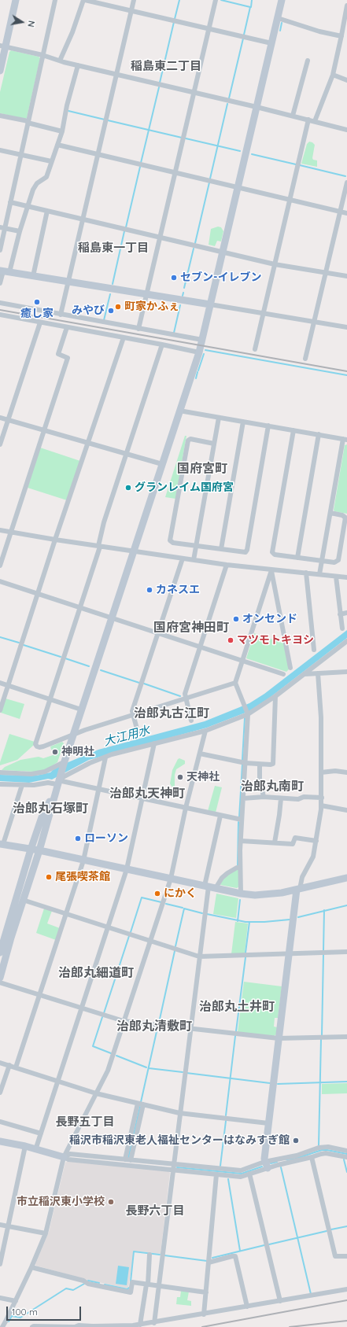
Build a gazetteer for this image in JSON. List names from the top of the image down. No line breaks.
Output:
{"districts":["稲島東二丁目","稲島東一丁目","国府宮町","国府宮神田町","治郎丸古江町","治郎丸南町","治郎丸天神町","治郎丸石塚町","治郎丸細道町","治郎丸土井町","治郎丸清敷町","長野五丁目","長野六丁目"],"water":["大江用水"],"places":["セブン-イレブン","癒し家","町家かふぇ","みやび","グランレイム国府宮","カネスエ","オンセンド","マツモトキヨシ","神明社","天神社","ローソン","尾張喫茶館","にかく","稲沢市稲沢東老人福祉センターはなみすぎ館","市立稲沢東小学校"],"scale_bar":"100 m","north":"right"}
